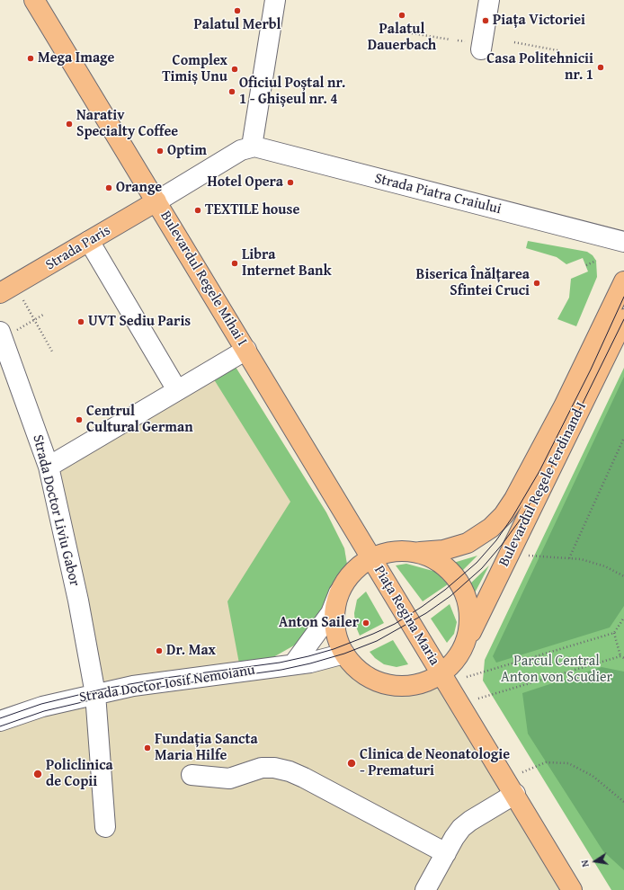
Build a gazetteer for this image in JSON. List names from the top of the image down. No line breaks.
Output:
{"streets":{"main road":["Strada Paris","Bulevardul Regele Mihai I","Bulevardul Regele Ferdinand I","Piața Regina Maria"],"street":["Strada Piatra Craiului","Strada Doctor Liviu Gabor","Strada Doctor Iosif Nemoianu"]},"crossings":[["Strada Paris","Bulevardul Regele Mihai I"],["Bulevardul Regele Mihai I","Piața Regina Maria"],["Bulevardul Regele Ferdinand I","Piața Regina Maria"],["Strada Doctor Liviu Gabor","Strada Doctor Iosif Nemoianu"],["Piața Regina Maria","Strada Doctor Iosif Nemoianu"]],"parks":["Parcul Central Anton von Scudier"],"places":["Palatul Merbl","Palatul Dauerbach","Piața Victoriei","Mega Image","Casa Politehnicii nr. 1","Complex Timiș Unu","Oficiul Poștal nr. 1 - Ghișeul nr. 4","Narativ Specialty Coffee","Optim","Hotel Opera","Orange","TEXTILE house","Libra Internet Bank","Biserica Înălțarea Sfintei Cruci","UVT Sediu Paris","Centrul Cultural German","Anton Sailer","Dr. Max","Fundația Sancta Maria Hilfe","Clinica de Neonatologie - Prematuri","Policlinica de Copii"],"north":"left"}
